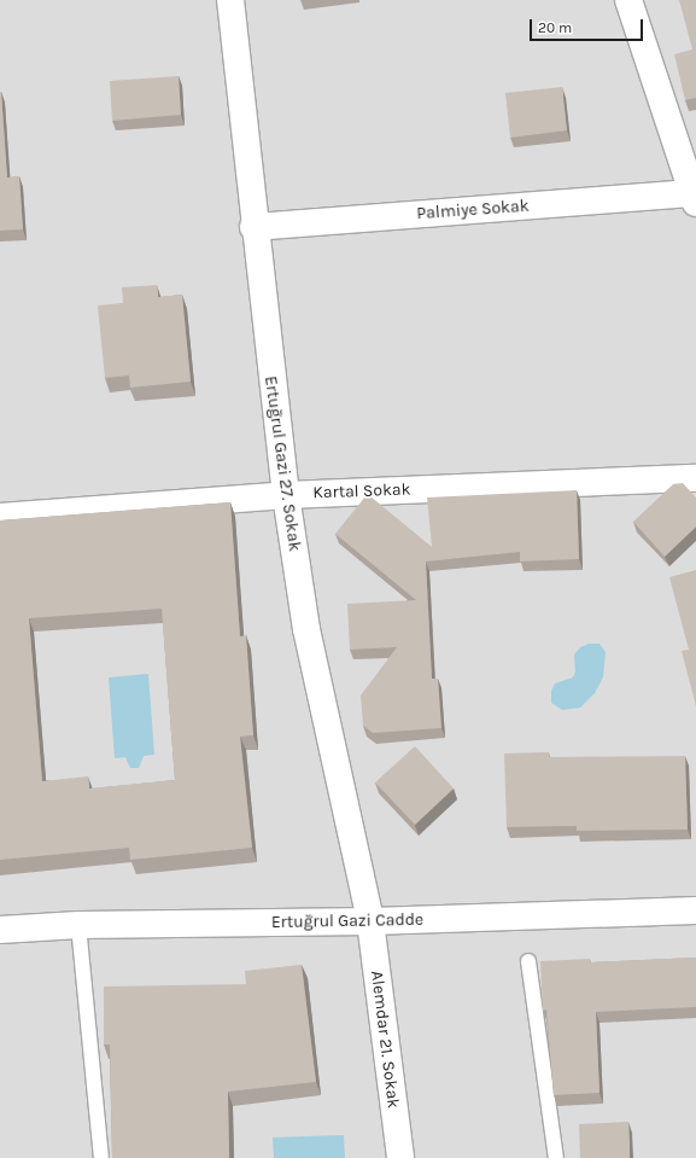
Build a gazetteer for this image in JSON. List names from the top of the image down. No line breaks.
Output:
{"streets":{"street":["Palmiye Sokak","Ertuğrul Gazi 27. Sokak","Kartal Sokak","Ertuğrul Gazi Cadde","Alemdar 21. Sokak"]},"crossings":[["Palmiye Sokak","Ertuğrul Gazi 27. Sokak"],["Ertuğrul Gazi 27. Sokak","Kartal Sokak"],["Ertuğrul Gazi 27. Sokak","Ertuğrul Gazi Cadde"],["Ertuğrul Gazi 27. Sokak","Alemdar 21. Sokak"],["Ertuğrul Gazi Cadde","Alemdar 21. Sokak"]],"scale_bar":"20 m"}
